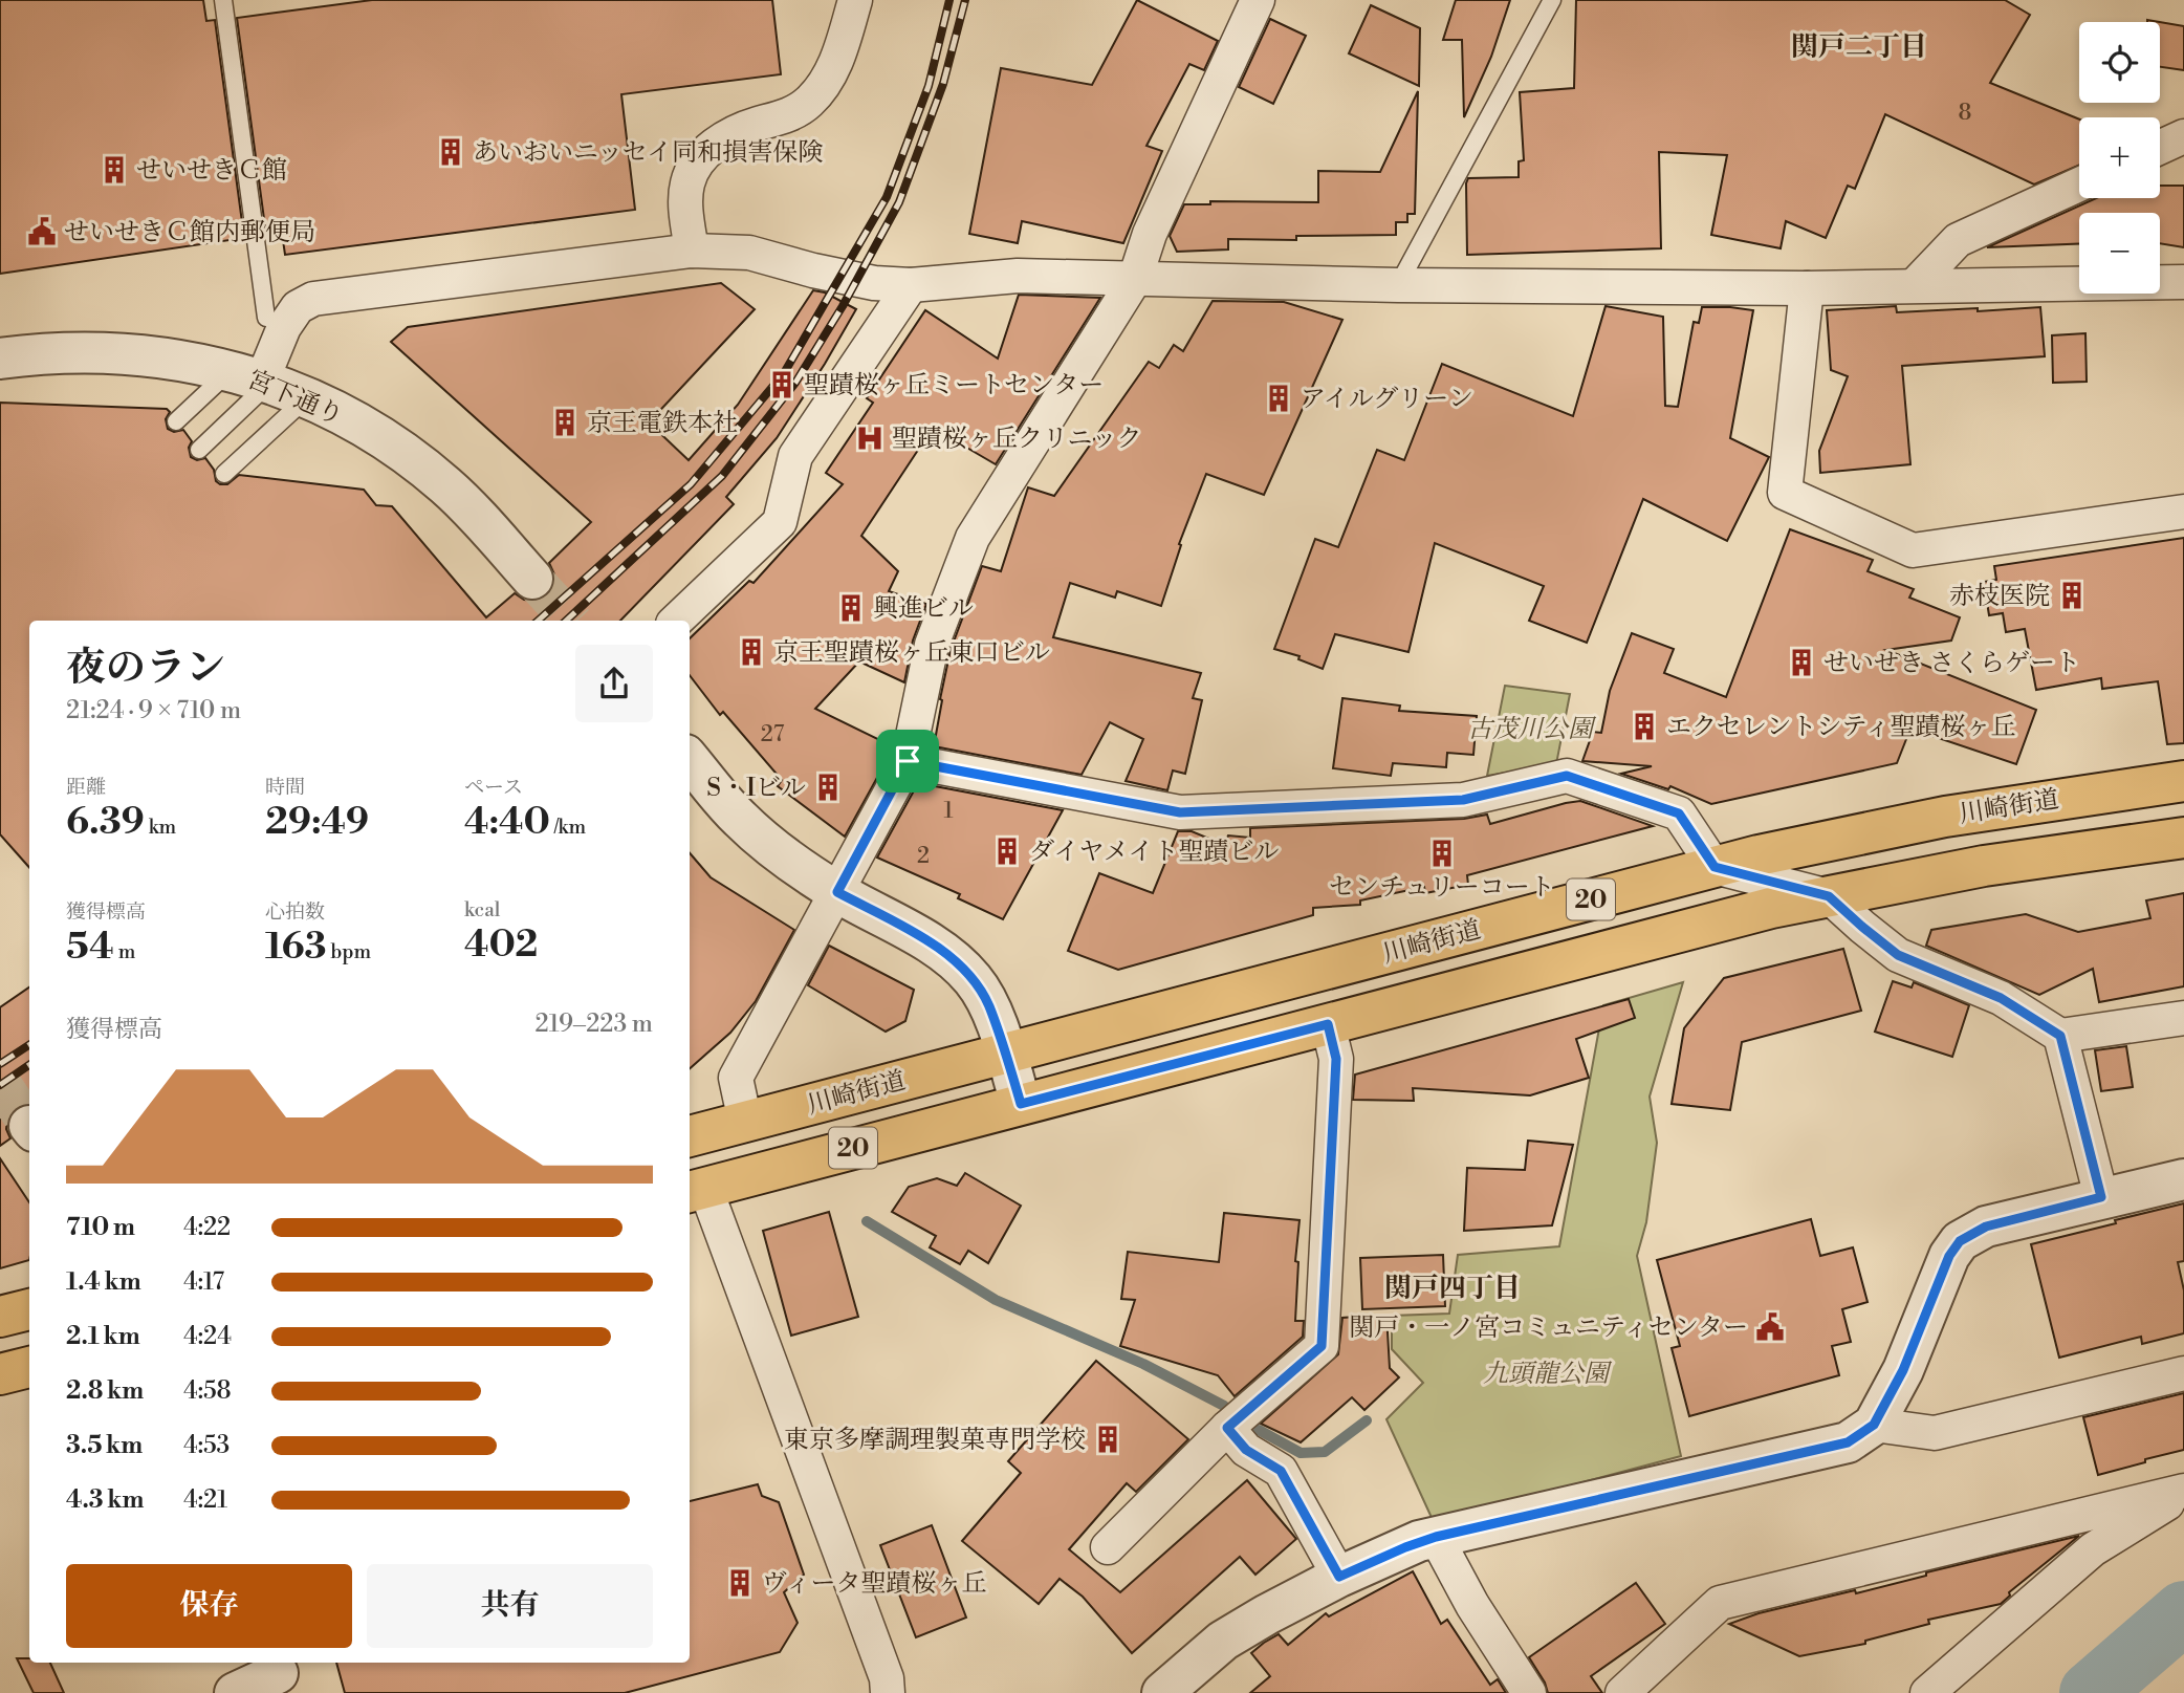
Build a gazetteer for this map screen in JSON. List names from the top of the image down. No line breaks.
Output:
{"streets":{"main road":["川崎街道","20"],"street":["宮下通り"]},"districts":["関戸二丁目","関戸四丁目"],"parks":["古茂川公園","九頭龍公園"],"places":{"building":["あいおいニッセイ同和損害保険","せいせきＣ館","聖蹟桜ヶ丘ミートセンター","アイルグリーン","京王電鉄本社","赤枝医院","興進ビル","京王聖蹟桜ヶ丘東口ビル","せいせき さくらゲート","エクセレントシティ聖蹟桜ヶ丘","S・Iビル","ダイヤメイト聖蹟ビル","センチュリーコート","東京多摩調理製菓専門学校","ヴィータ聖蹟桜ヶ丘"],"public building":["せいせきＣ館内郵便局","関戸・一ノ宮コミュニティセンター"],"hospital":["聖蹟桜ヶ丘クリニック"]},"house_numbers":["8","27","1","2"],"page":{"map_buttons":["+","−"],"heading":["夜のラン","21:24 · 9 × 710 m"],"stats":[["距離","6.39 km"],["時間","29:49"],["ペース","4:40 /km"],["獲得標高","54 m"],["心拍数","163 bpm"],["kcal","402"]],"chart":["獲得標高","219–223 m"],"list":[{"name":"710 m","note":"4:22"},{"name":"1.4 km","note":"4:17"},{"name":"2.1 km","note":"4:24"},{"name":"2.8 km","note":"4:58"},{"name":"3.5 km","note":"4:53"},{"name":"4.3 km","note":"4:21"}],"buttons":["保存","共有"]}}
